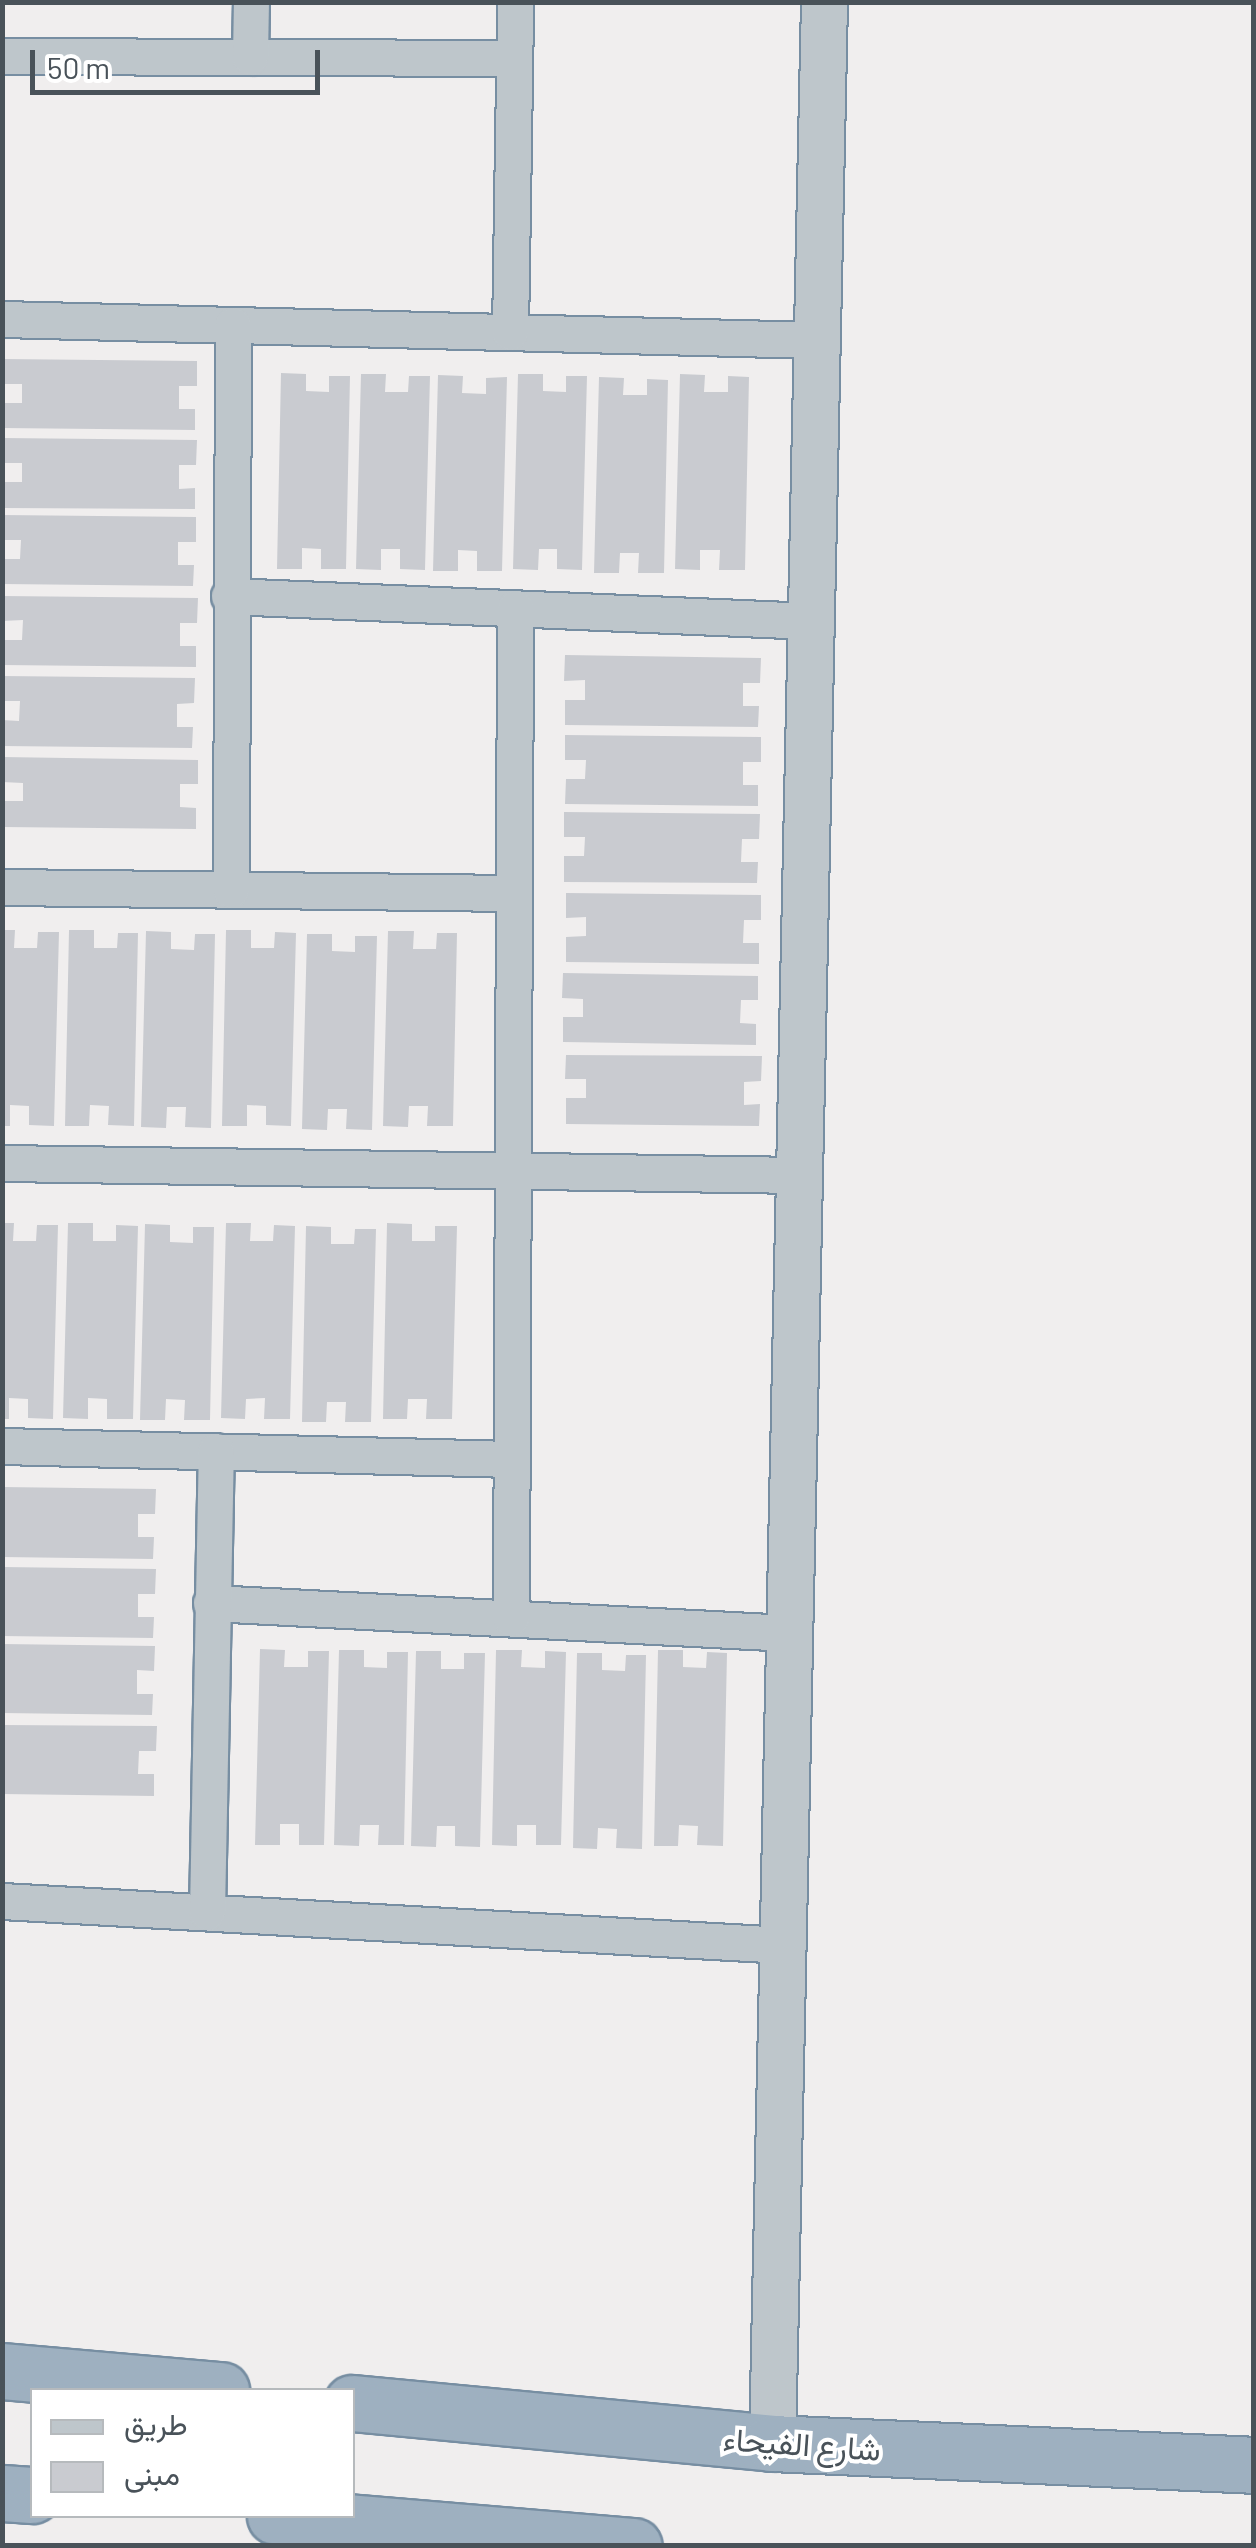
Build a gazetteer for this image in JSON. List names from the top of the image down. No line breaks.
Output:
{"streets":{"highway":["شارع الفيحاء"]},"legend":["طريق","مبنى"],"scale_bar":"50 m"}
